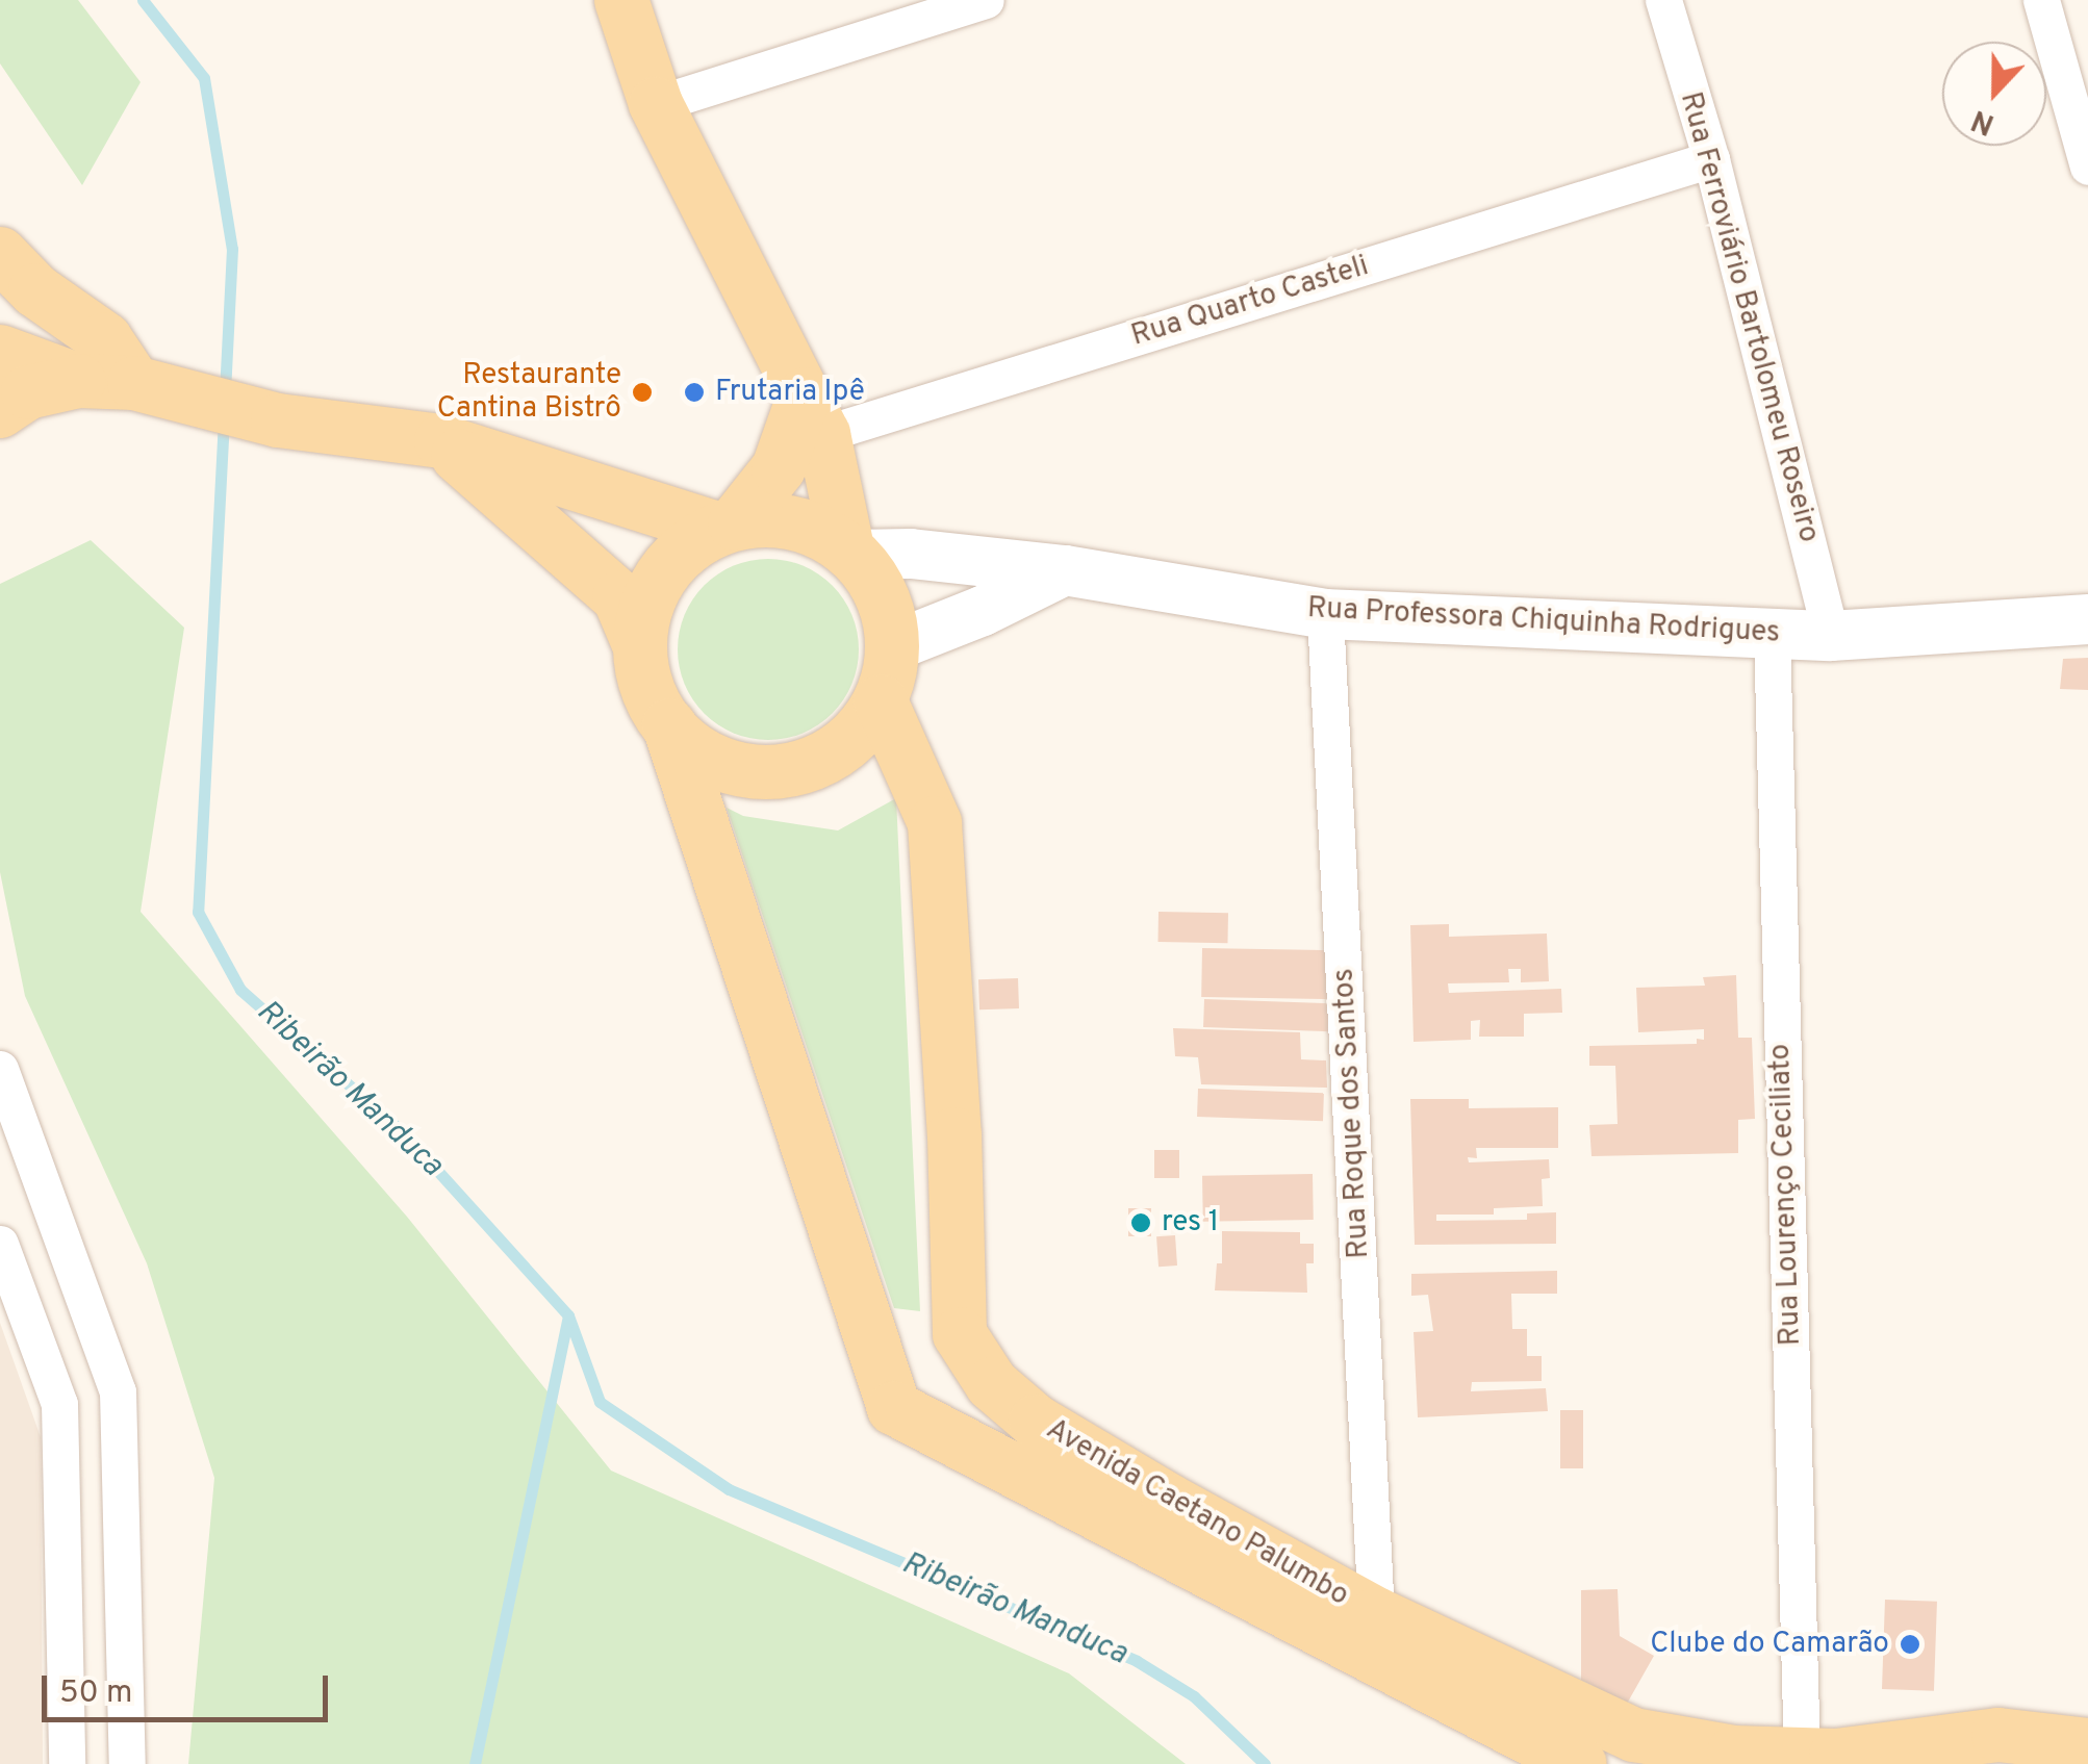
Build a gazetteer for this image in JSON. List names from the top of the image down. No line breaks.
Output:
{"streets":{"main road":["Rua Professora Chiquinha Rodrigues","Avenida Caetano Palumbo"],"street":["Rua Quarto Casteli","Rua Ferroviário Bartolomeu Roseiro","Rua Roque dos Santos","Rua Lourenço Ceciliato"]},"crossings":[["Rua Quarto Casteli","Rua Ferroviário Bartolomeu Roseiro"],["Rua Ferroviário Bartolomeu Roseiro","Rua Professora Chiquinha Rodrigues"],["Rua Professora Chiquinha Rodrigues","Rua Roque dos Santos"],["Rua Professora Chiquinha Rodrigues","Rua Lourenço Ceciliato"],["Rua Professora Chiquinha Rodrigues","Avenida Caetano Palumbo"],["Rua Roque dos Santos","Avenida Caetano Palumbo"],["Rua Lourenço Ceciliato","Avenida Caetano Palumbo"]],"water":["Ribeirão Manduca"],"places":["Restaurante Cantina Bistrô","Frutaria Ipê","res 1","Clube do Camarão"],"scale_bar":"50 m","north":"bottom"}
